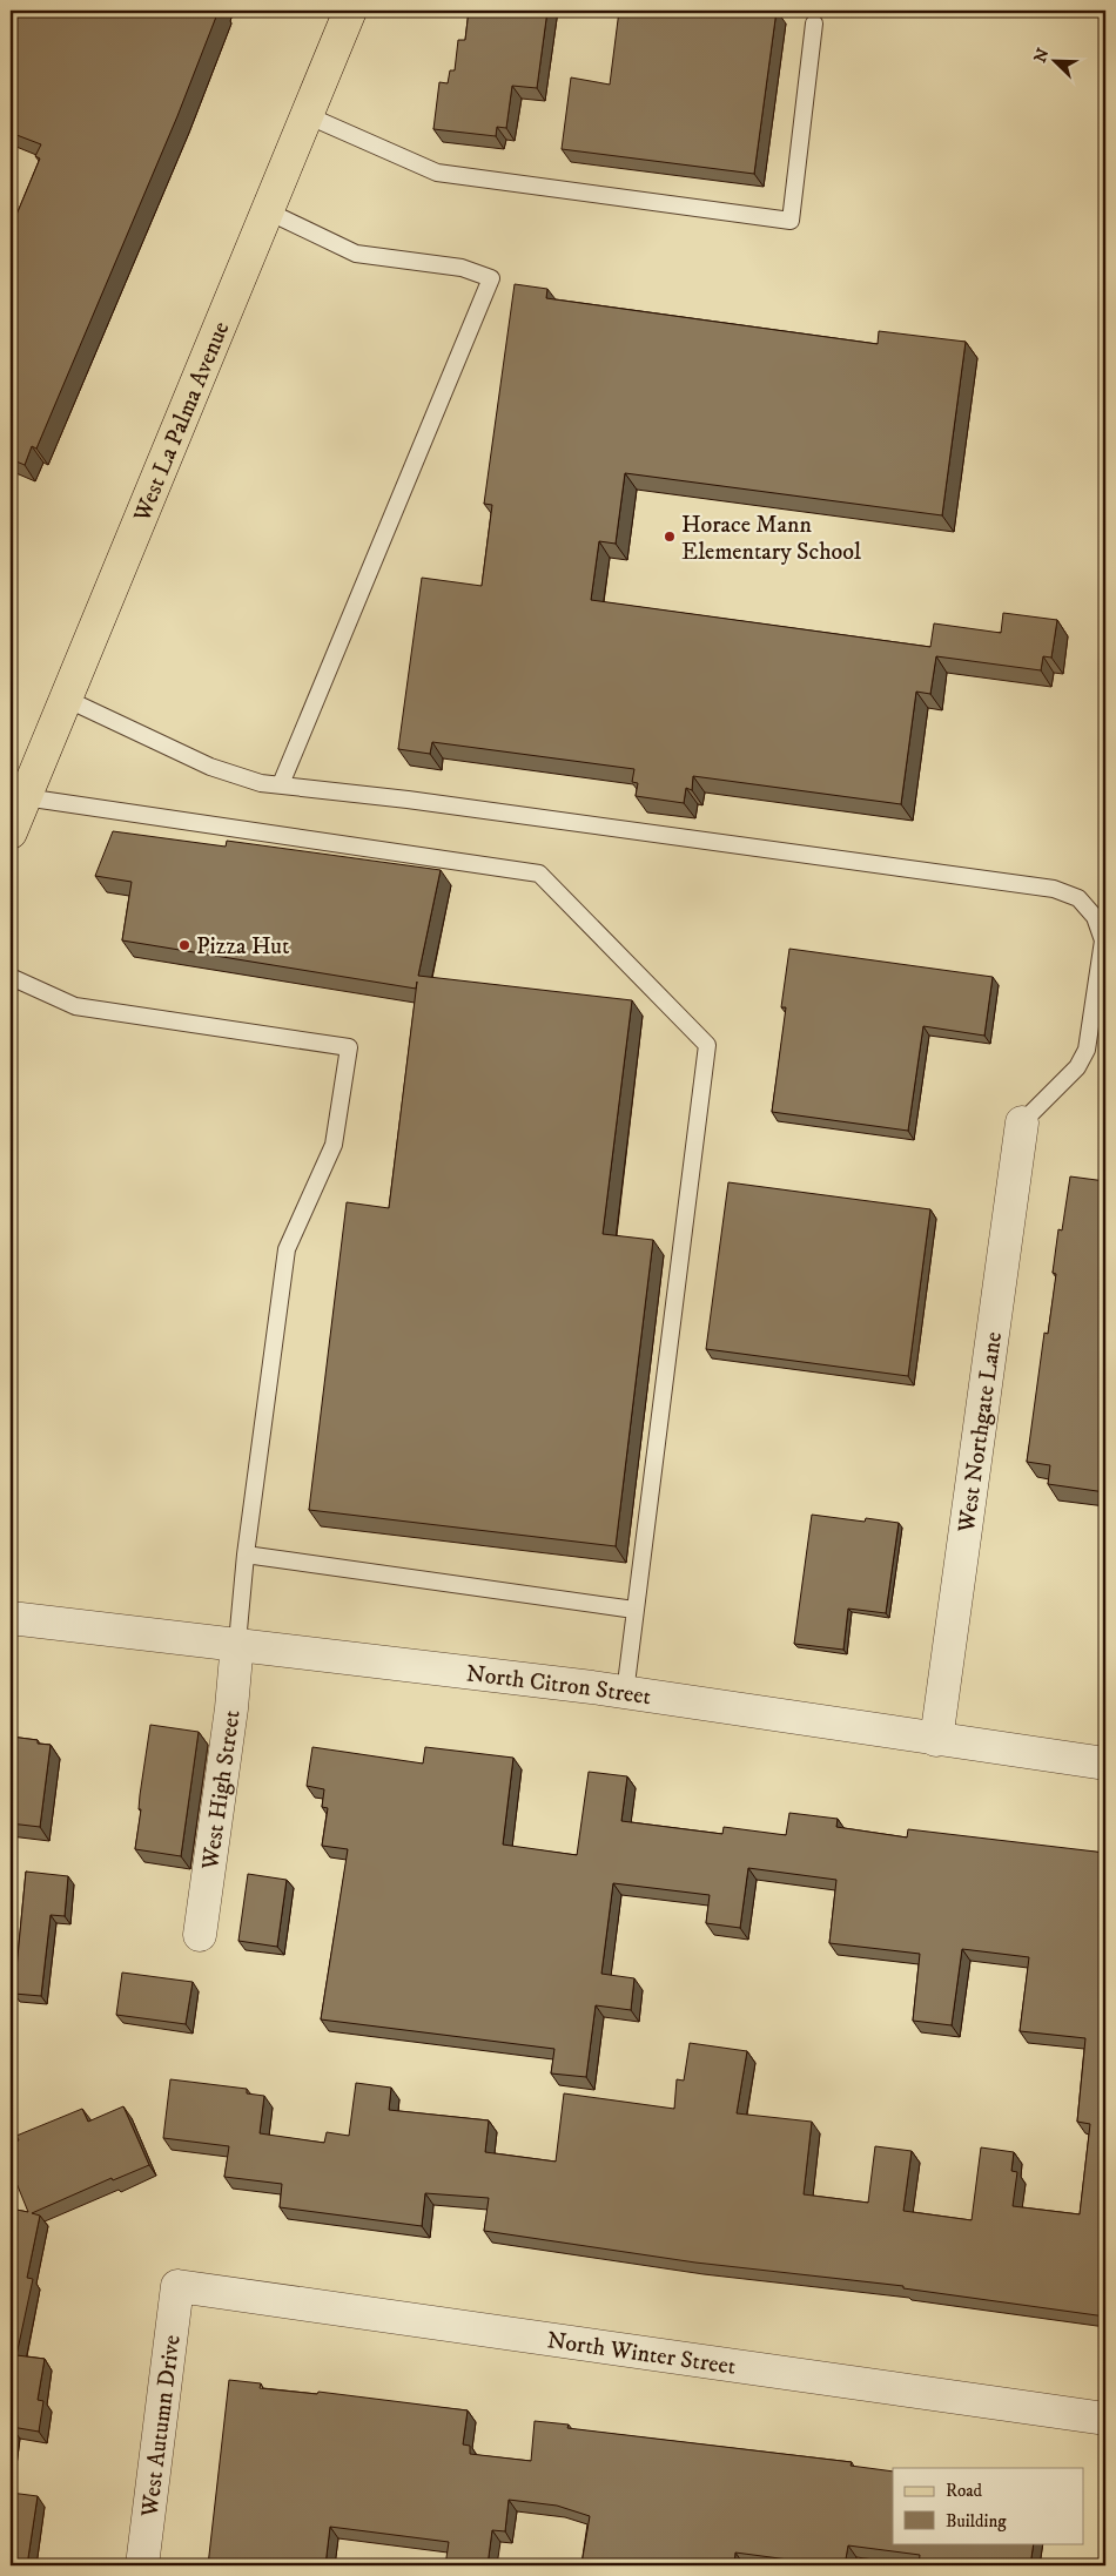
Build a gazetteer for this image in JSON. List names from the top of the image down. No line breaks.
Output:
{"streets":{"main road":["West La Palma Avenue"],"street":["West Northgate Lane","North Citron Street","West High Street","North Winter Street","West Autumn Drive"]},"crossings":[["West Northgate Lane","North Citron Street"],["North Citron Street","West High Street"],["North Winter Street","West Autumn Drive"]],"places":["Horace Mann Elementary School","Pizza Hut"],"legend":["Road","Building"],"north":"top left"}
